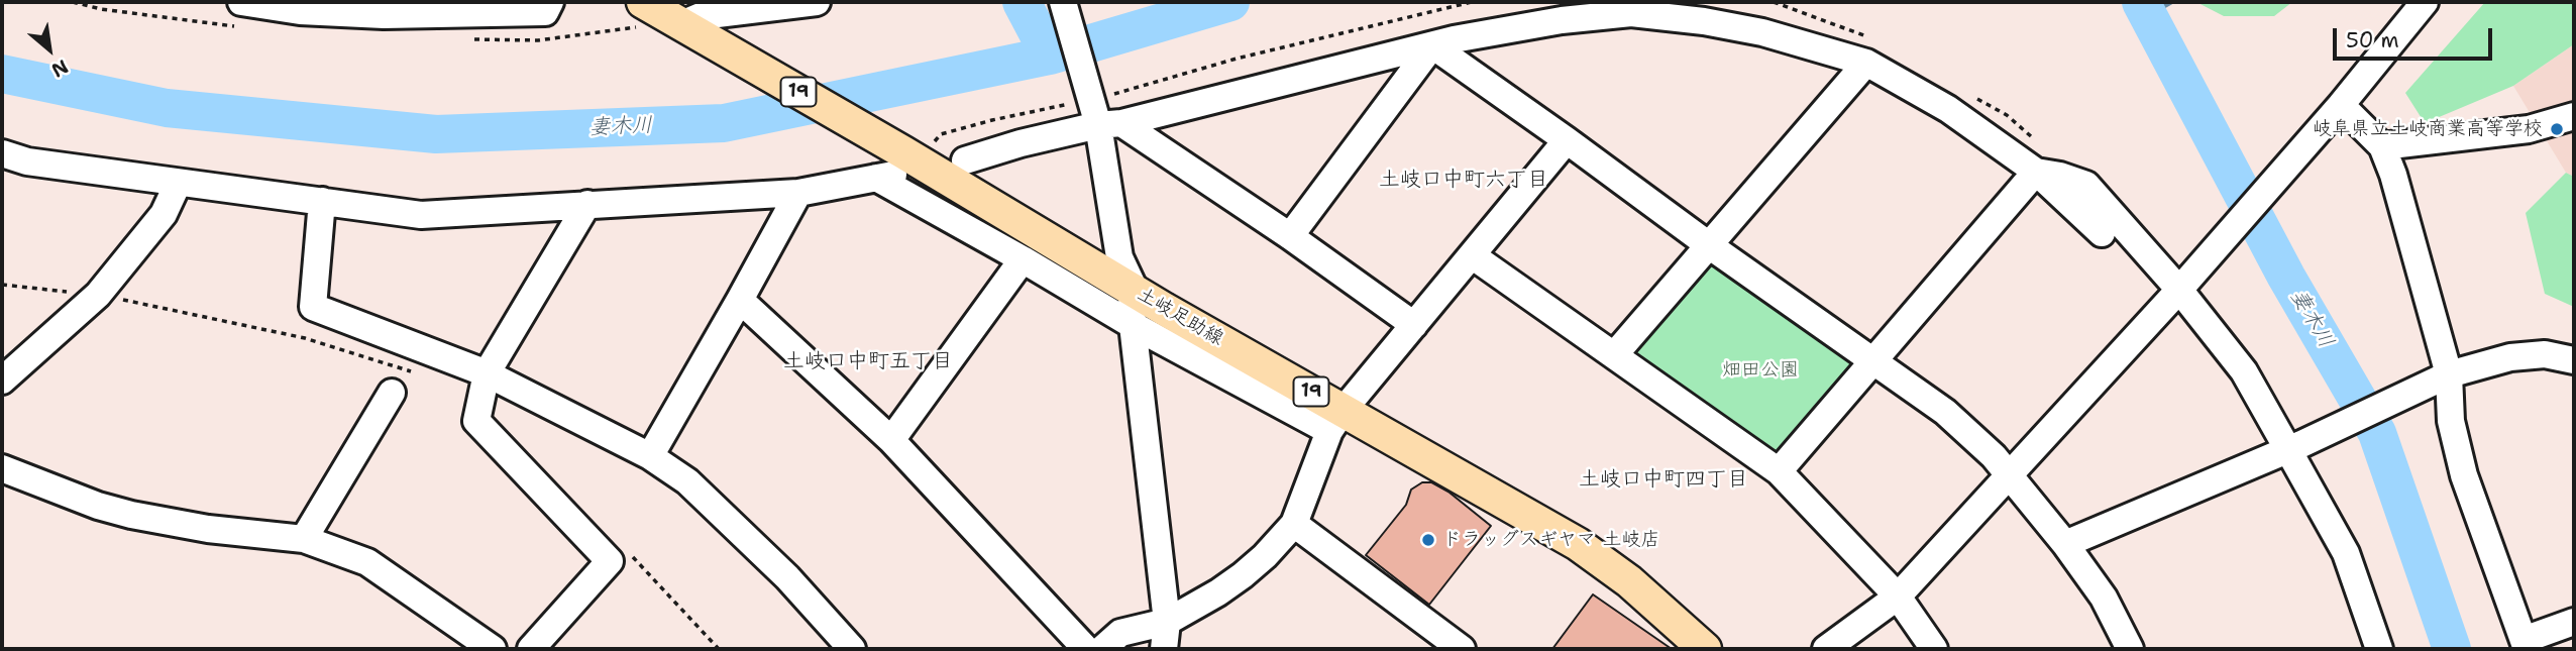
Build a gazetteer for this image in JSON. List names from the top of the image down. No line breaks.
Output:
{"streets":{"main road":["19","土岐足助線"]},"districts":["土岐口中町六丁目","土岐口中町五丁目","土岐口中町四丁目"],"water":["妻木川"],"parks":["畑田公園"],"places":["岐阜県立土岐商業高等学校","ドラッグスギヤマ 土岐店"],"scale_bar":"50 m","north":"bottom right"}
